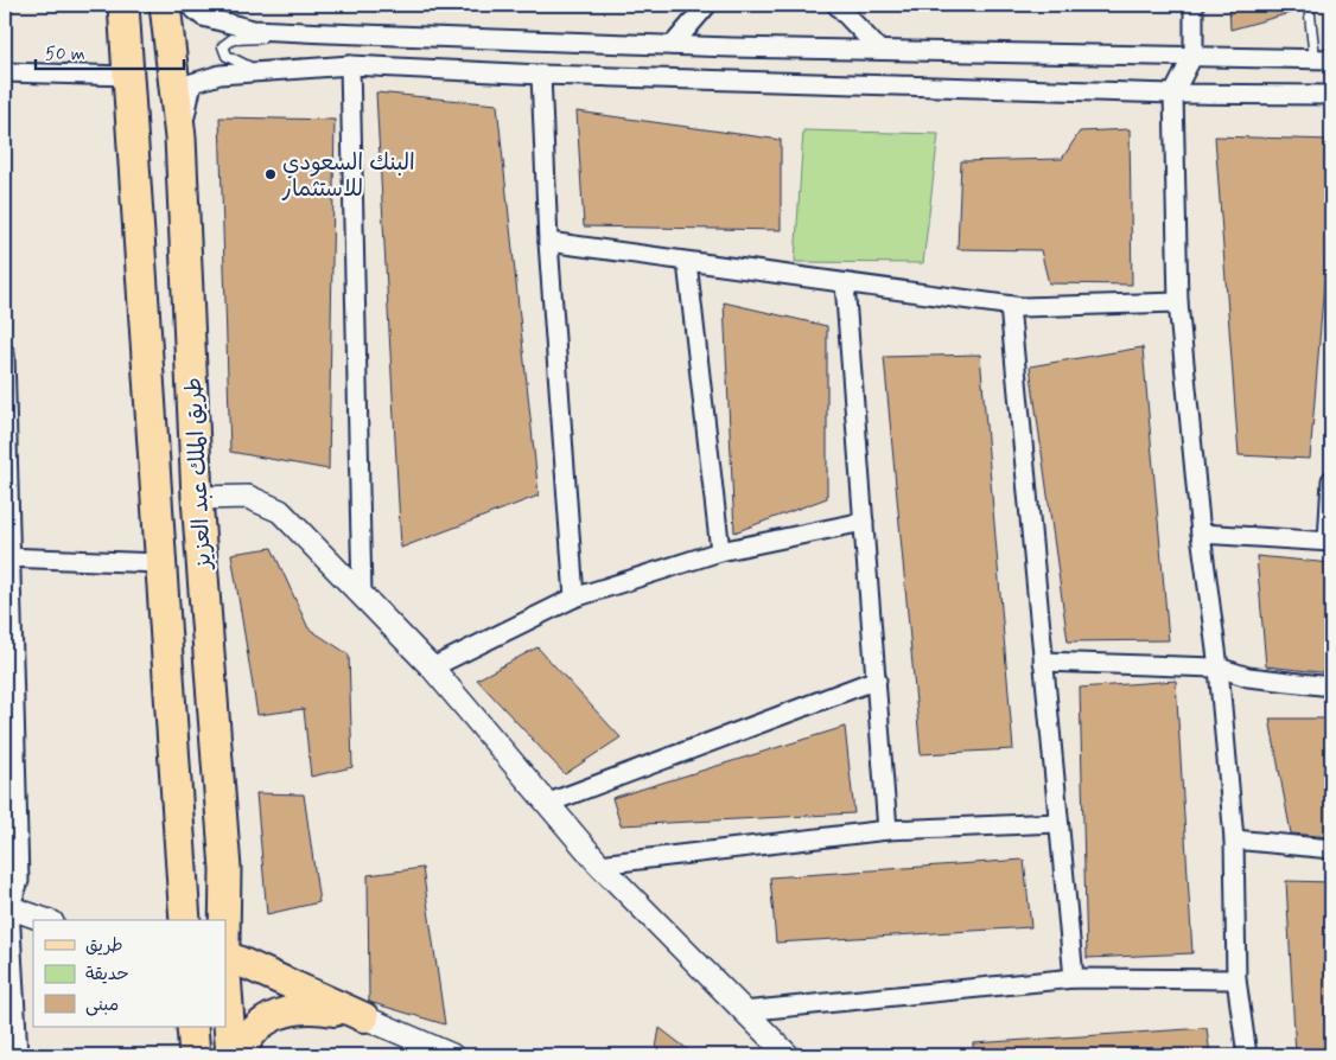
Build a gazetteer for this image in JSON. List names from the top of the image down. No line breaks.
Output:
{"streets":{"highway":["طريق الملك عبد العزيز"]},"places":["البنك السعودي للاستثمار"],"legend":["طريق","حديقة","مبنى"],"scale_bar":"50 m"}
